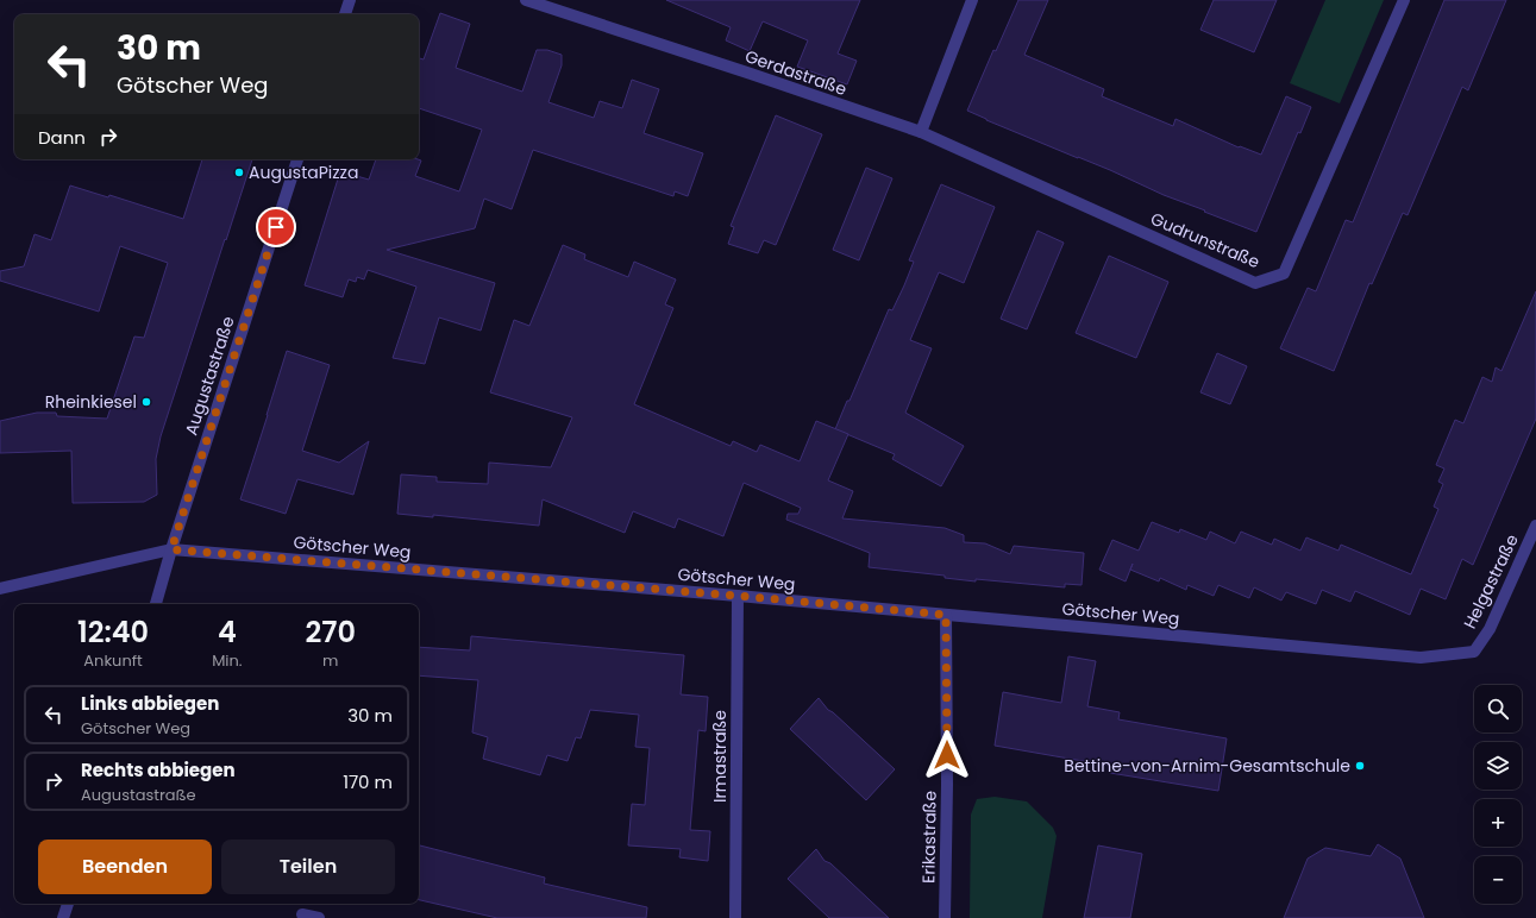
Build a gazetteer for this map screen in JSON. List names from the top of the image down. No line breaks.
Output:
{"streets":{"street":["Gerdastraße","Gudrunstraße","Augustastraße","Götscher Weg","Helgastraße","Irmastraße","Erikastraße"]},"crossings":[["Gerdastraße","Gudrunstraße"],["Augustastraße","Götscher Weg"],["Götscher Weg","Helgastraße"],["Götscher Weg","Irmastraße"],["Götscher Weg","Erikastraße"]],"places":["AugustaPizza","Rheinkiesel","Bettine-von-Arnim-Gesamtschule"],"page":{"turn":["30 m","Götscher Weg"],"then":"Dann","eta":["12:40","Ankunft","4","Min.","270","m"],"map_buttons":["+","−"],"list":[{"name":"Links abbiegen","note":"Götscher Weg","value":"30 m"},{"name":"Rechts abbiegen","note":"Augustastraße","value":"170 m"}],"buttons":["Beenden","Teilen"]}}
